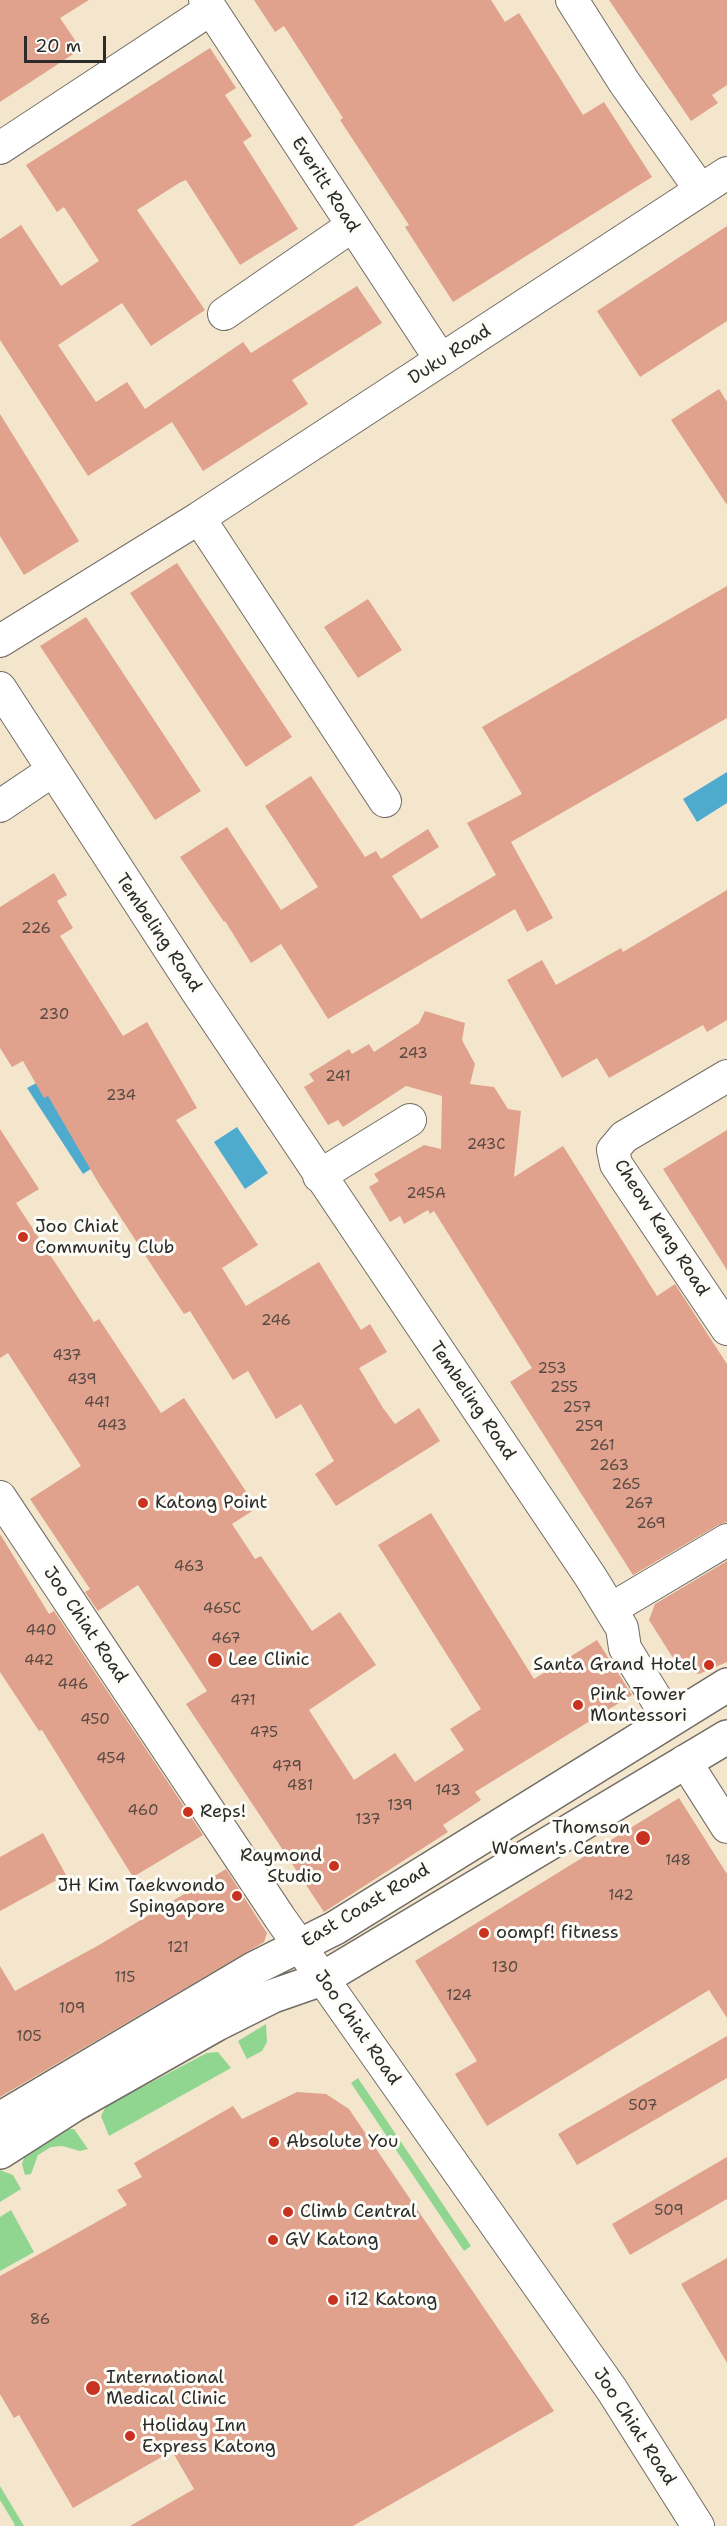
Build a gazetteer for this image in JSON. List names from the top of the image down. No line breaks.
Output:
{"streets":{"main road":["East Coast Road"],"street":["Everitt Road","Duku Road","Tembeling Road","Cheow Keng Road","Joo Chiat Road"]},"crossings":[["Everitt Road","Duku Road"],["Tembeling Road","East Coast Road"],["Joo Chiat Road","East Coast Road"]],"places":["Joo Chiat Community Club","Katong Point","Lee Clinic","Santa Grand Hotel","Pink Tower Montessori","Reps!","Thomson Women's Centre","Raymond Studio","JH Kim Taekwondo Spingapore","oompf! fitness","Absolute You","Climb Central","GV Katong","i12 Katong","International Medical Clinic","Holiday Inn Express Katong"],"house_numbers":["226","230","243","241","234","243C","245A","246","437","253","439","255","441","257","443","259","261","263","265","267","269","463","465C","440","467","442","446","471","450","475","454","479","481","143","139","460","137","148","142","121","130","115","124","109","105","507","509","86"],"scale_bar":"20 m"}
